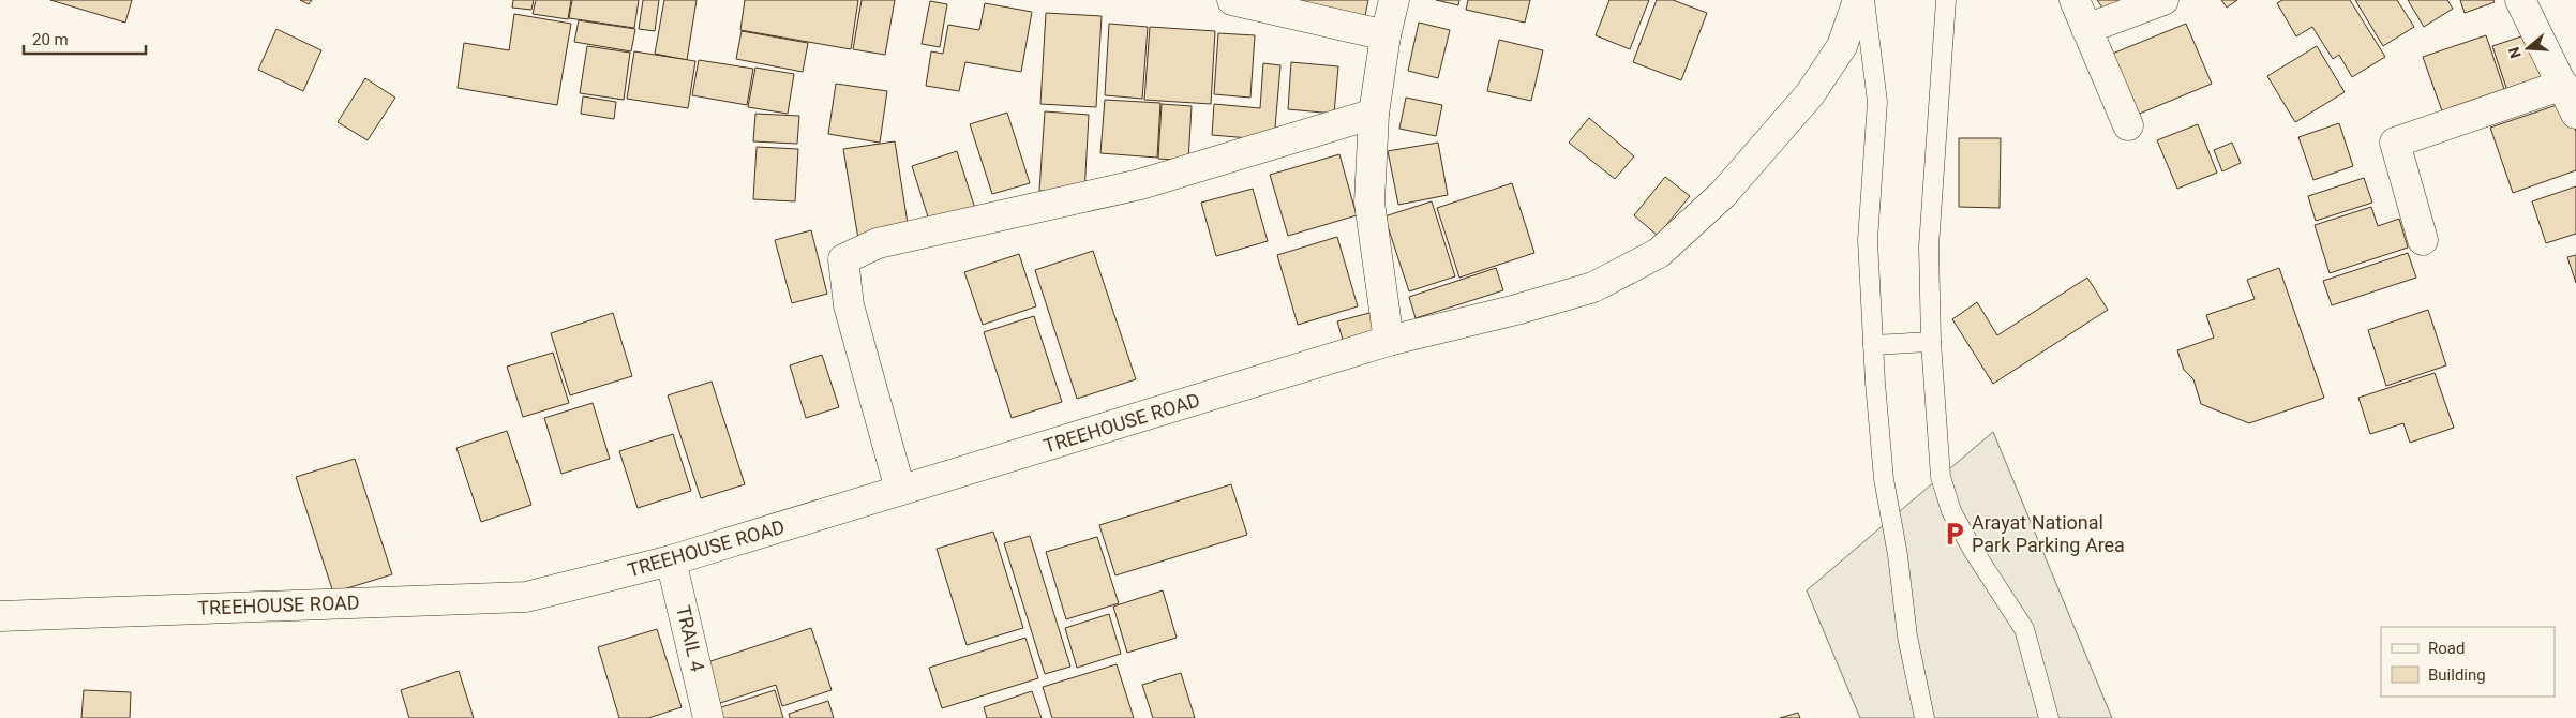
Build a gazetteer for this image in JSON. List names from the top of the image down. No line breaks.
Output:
{"streets":{"street":["TREEHOUSE ROAD","TRAIL 4"]},"crossings":[["TREEHOUSE ROAD","TRAIL 4"]],"places":{"parking":["Arayat National Park Parking Area"]},"legend":["Road","Building"],"scale_bar":"20 m","north":"left"}
